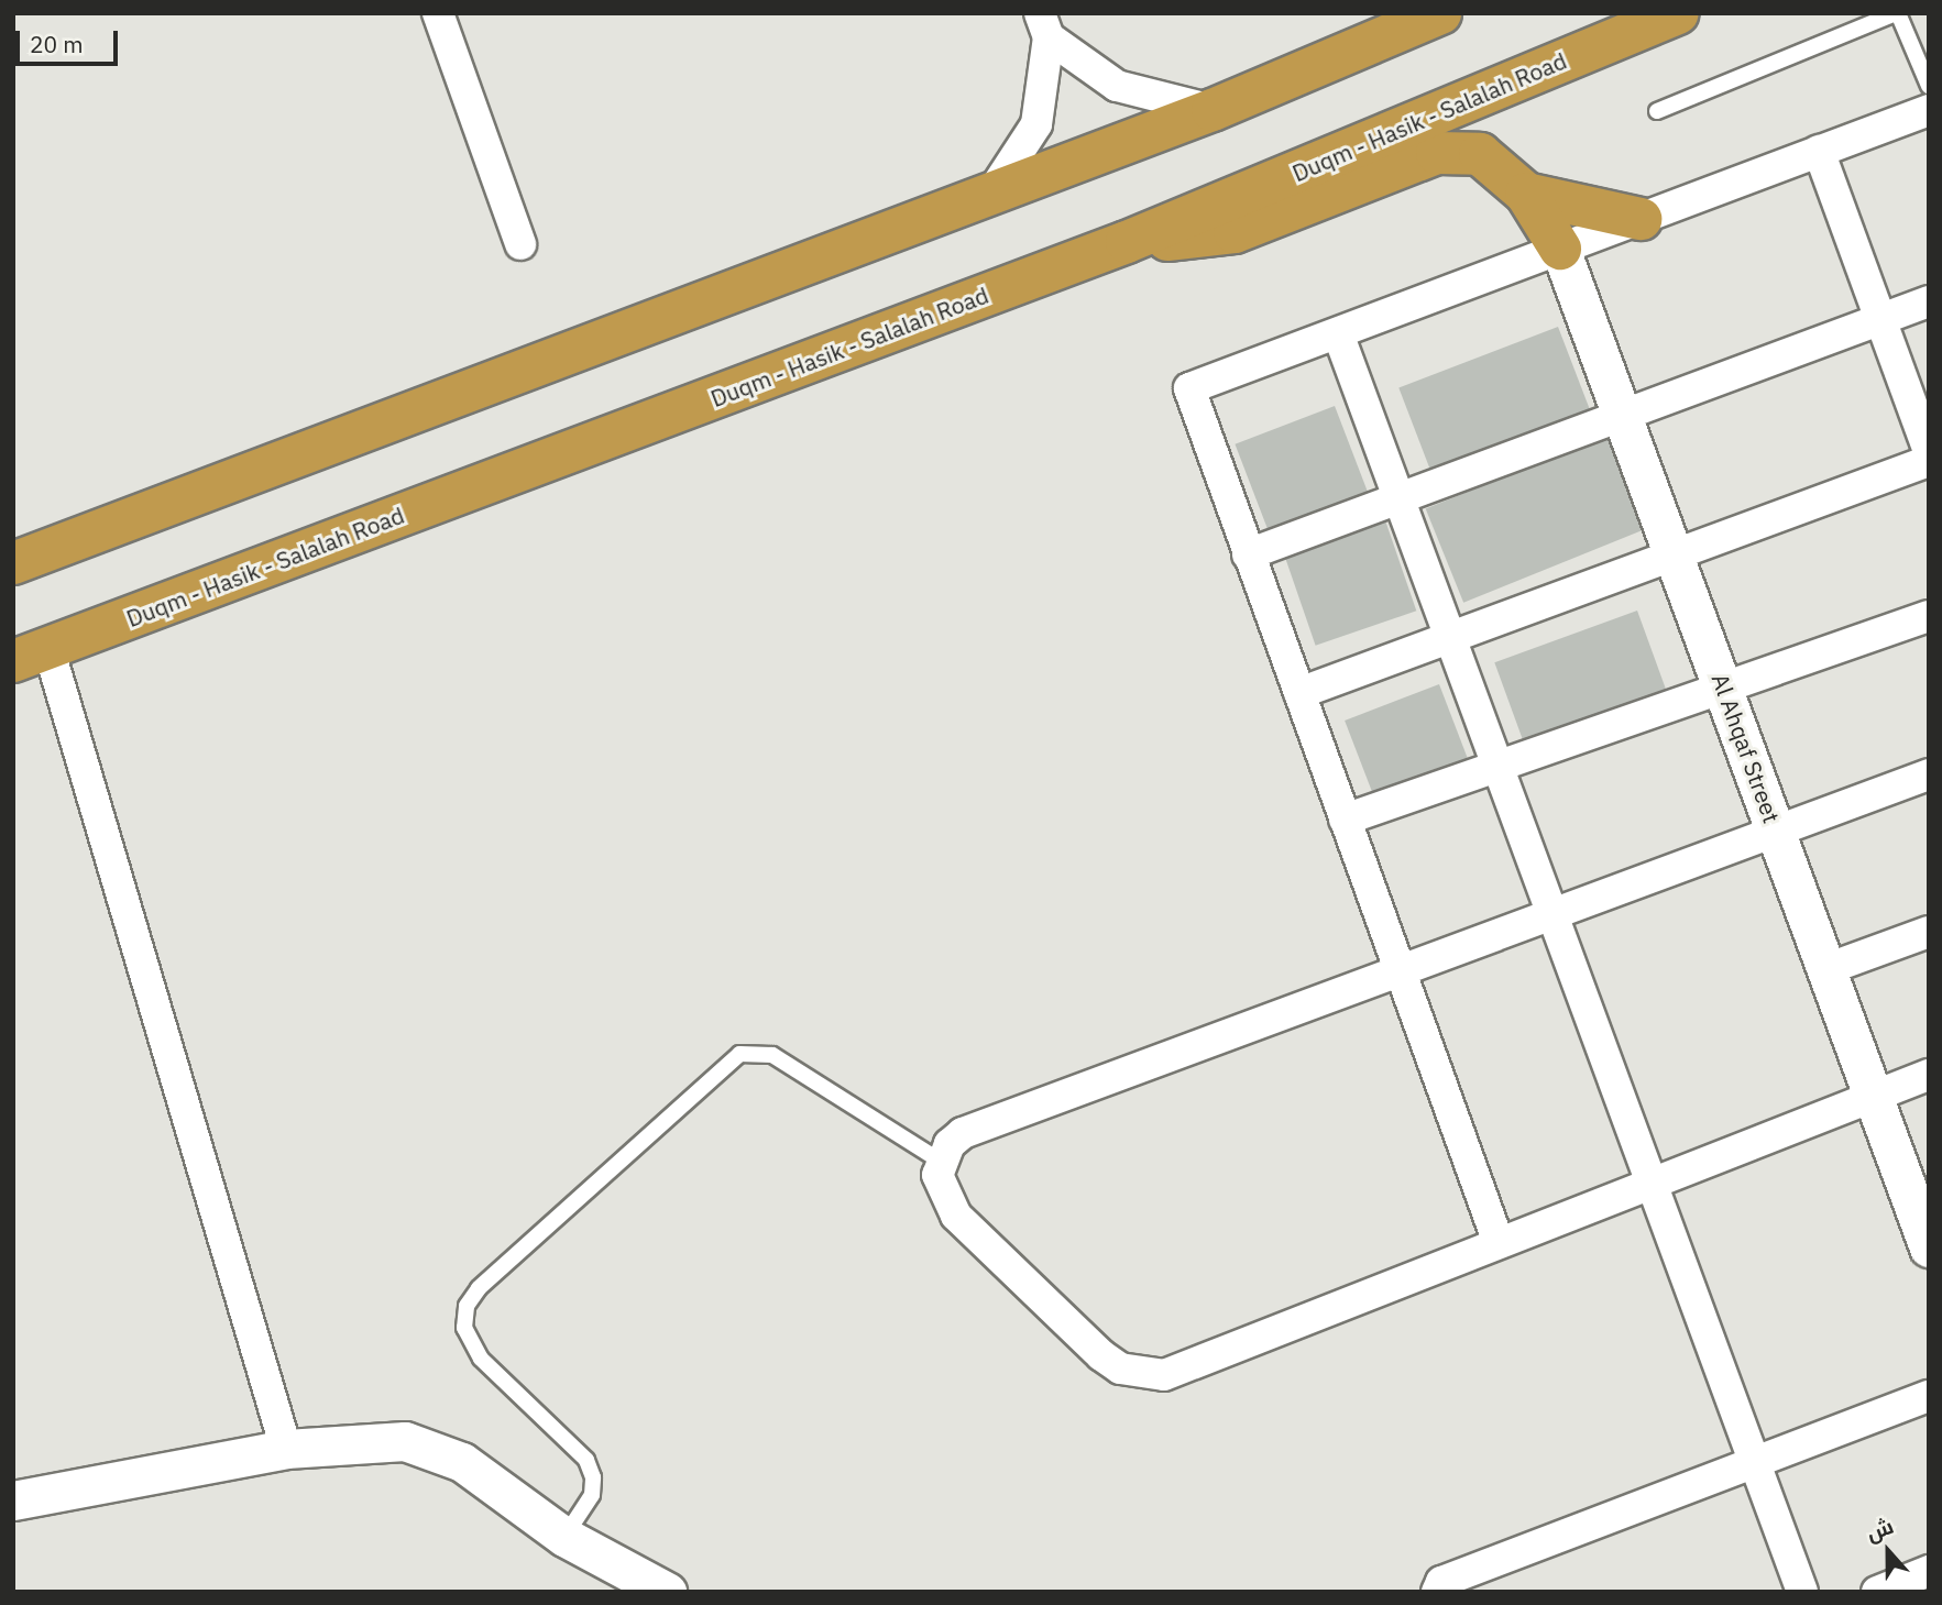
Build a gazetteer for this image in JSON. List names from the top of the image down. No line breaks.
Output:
{"streets":{"highway":["Duqm - Hasik - Salalah Road"],"street":["Al Ahqaf Street"]},"scale_bar":"20 m","north":"top"}
